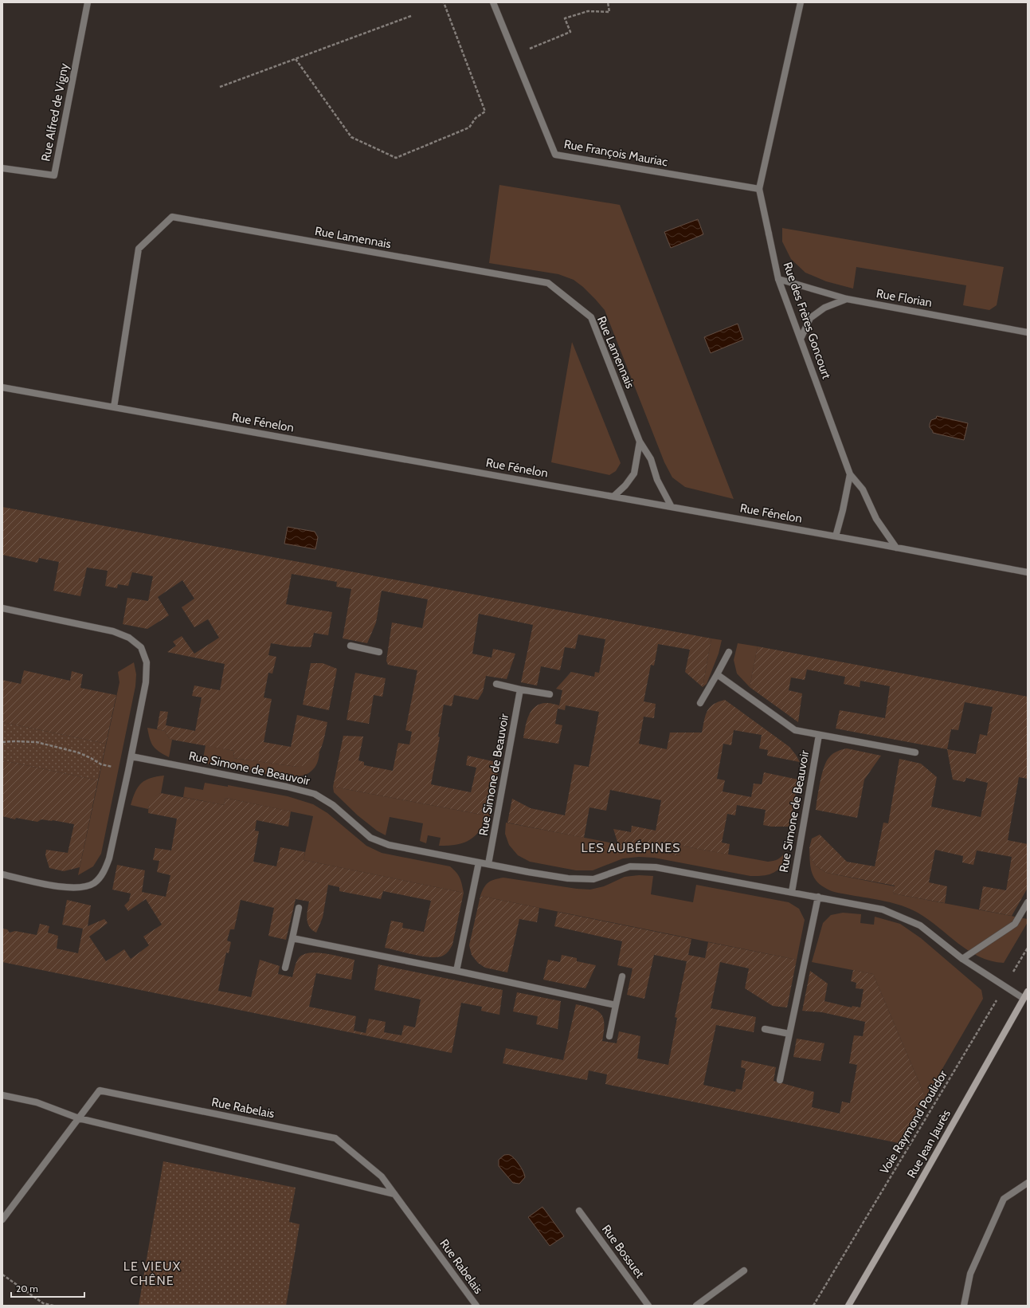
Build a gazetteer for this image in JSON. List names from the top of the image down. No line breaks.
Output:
{"streets":{"main road":["Rue Jean Jaurès"],"street":["Rue Alfred de Vigny","Rue François Mauriac","Rue Lamennais","Rue Florian","Rue des Frères Goncourt","Rue Fénelon","Rue Simone de Beauvoir","Rue Rabelais","Rue Bossuet"],"path":["Voie Raymond Poulidor"]},"crossings":[["Rue François Mauriac","Rue des Frères Goncourt"],["Rue Lamennais","Rue Fénelon"],["Rue Florian","Rue des Frères Goncourt"],["Rue Simone de Beauvoir","Voie Raymond Poulidor"],["Rue Simone de Beauvoir","Rue Jean Jaurès"]],"districts":["LES AUBÉPINES","LE VIEUX CHÊNE"],"scale_bar":"20 m"}
